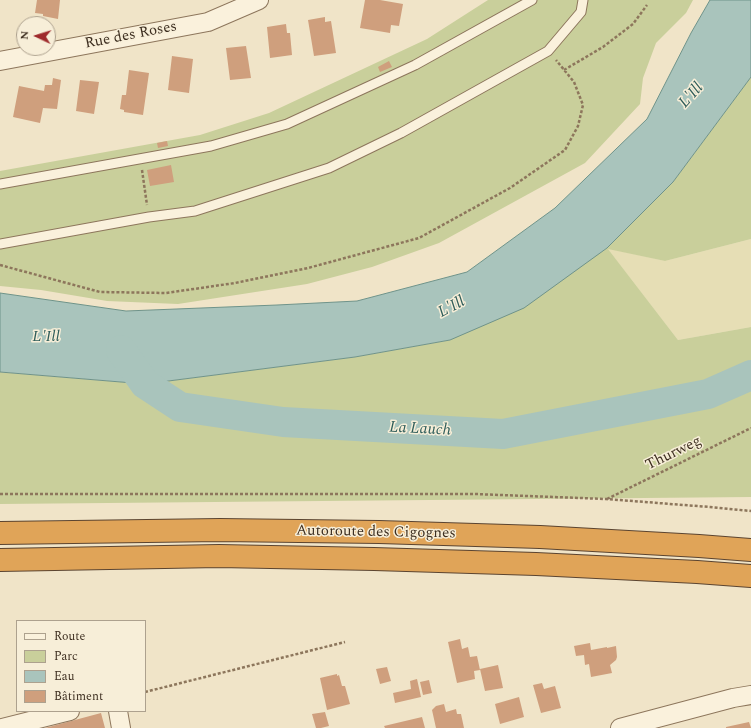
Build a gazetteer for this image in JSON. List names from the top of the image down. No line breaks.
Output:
{"streets":{"highway":["Autoroute des Cigognes"],"street":["Rue des Roses"],"path":["Thurweg"]},"water":["L'Ill","La Lauch"],"legend":["Route","Parc","Eau","Bâtiment"],"north":"left"}
